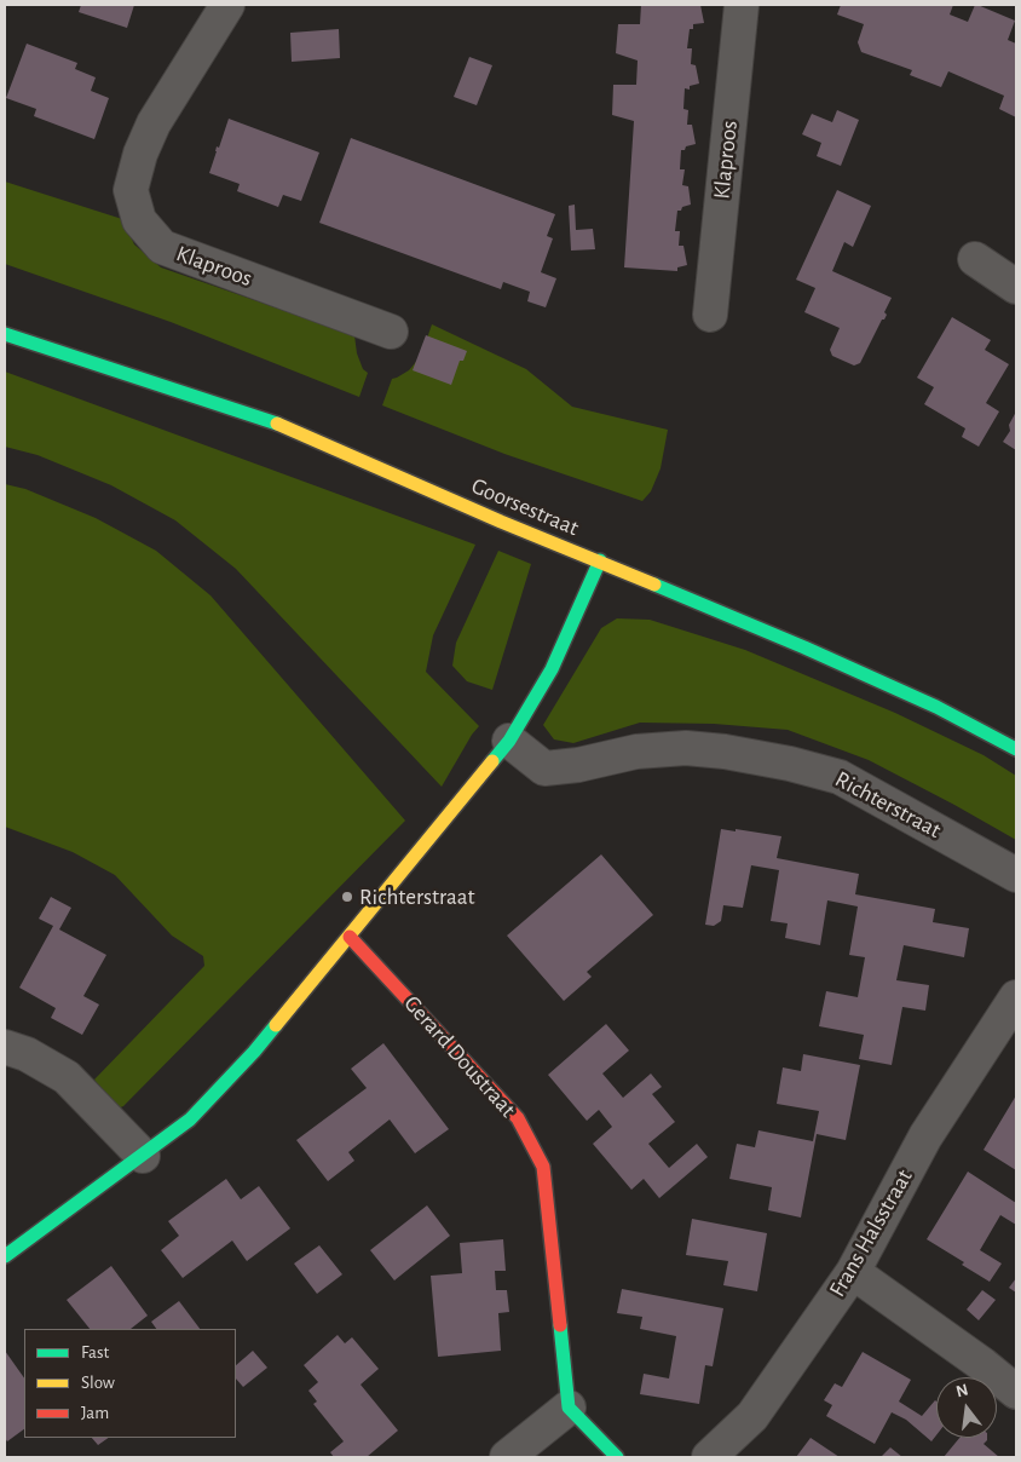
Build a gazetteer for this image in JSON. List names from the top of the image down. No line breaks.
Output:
{"streets":{"street":["Klaproos","Goorsestraat","Richterstraat","Gerard Doustraat","Frans Halsstraat"]},"places":["Richterstraat"],"legend":["Fast","Slow","Jam"],"north":"top"}
